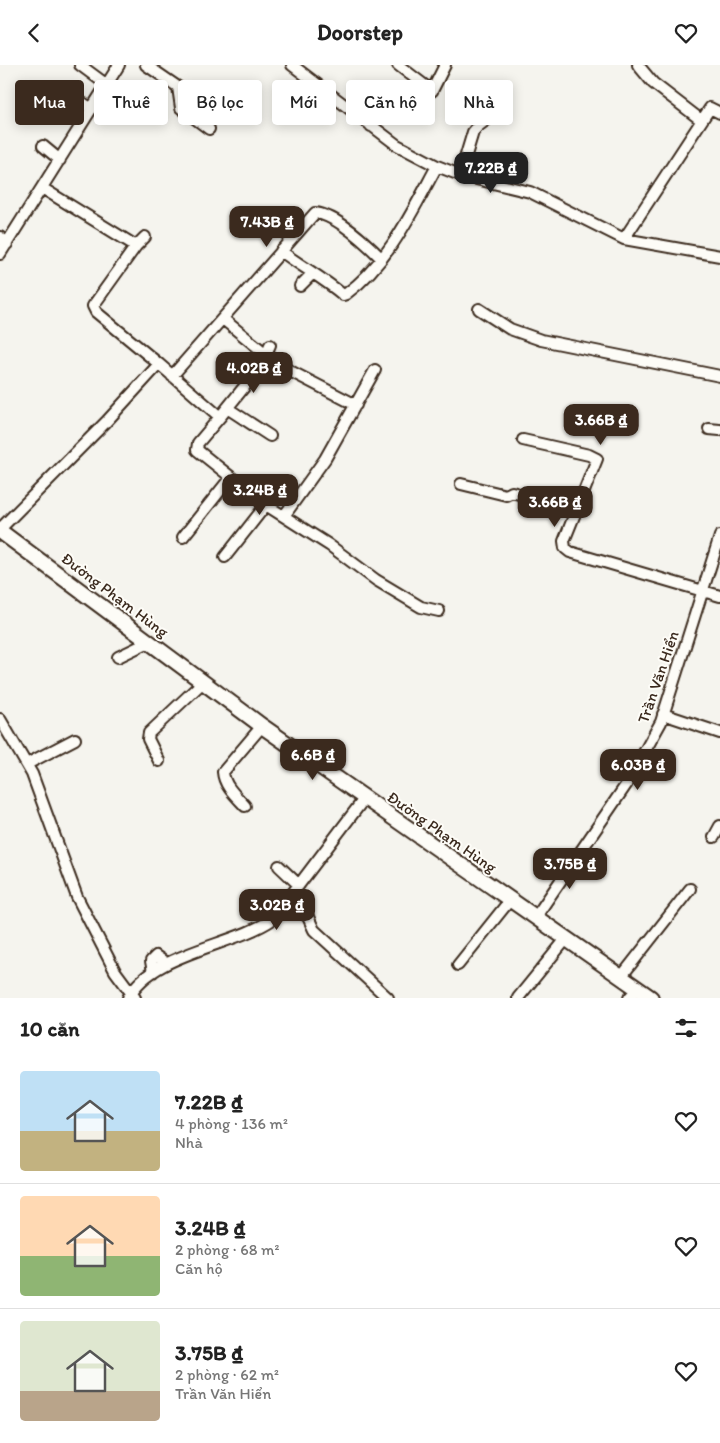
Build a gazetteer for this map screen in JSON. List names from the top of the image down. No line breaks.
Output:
{"streets":{"main road":["Đường Phạm Hùng"],"street":["Trần Văn Hiển"]},"crossings":[["Đường Phạm Hùng","Trần Văn Hiển"]],"page":{"header":"Doorstep","chip":["Mua","Thuê","Bộ lọc","Mới","Căn hộ","Nhà"],"price":["7.22B ₫","7.43B ₫","4.02B ₫","3.66B ₫","3.24B ₫","3.66B ₫","6.6B ₫","6.03B ₫","3.75B ₫","3.02B ₫"],"heading":"10 căn","list":[{"name":"7.22B ₫","note":"4 phòng · 136 m² · Nhà"},{"name":"3.24B ₫","note":"2 phòng · 68 m² · Căn hộ"},{"name":"3.75B ₫","note":"2 phòng · 62 m² · Trần Văn Hiển"}]}}
